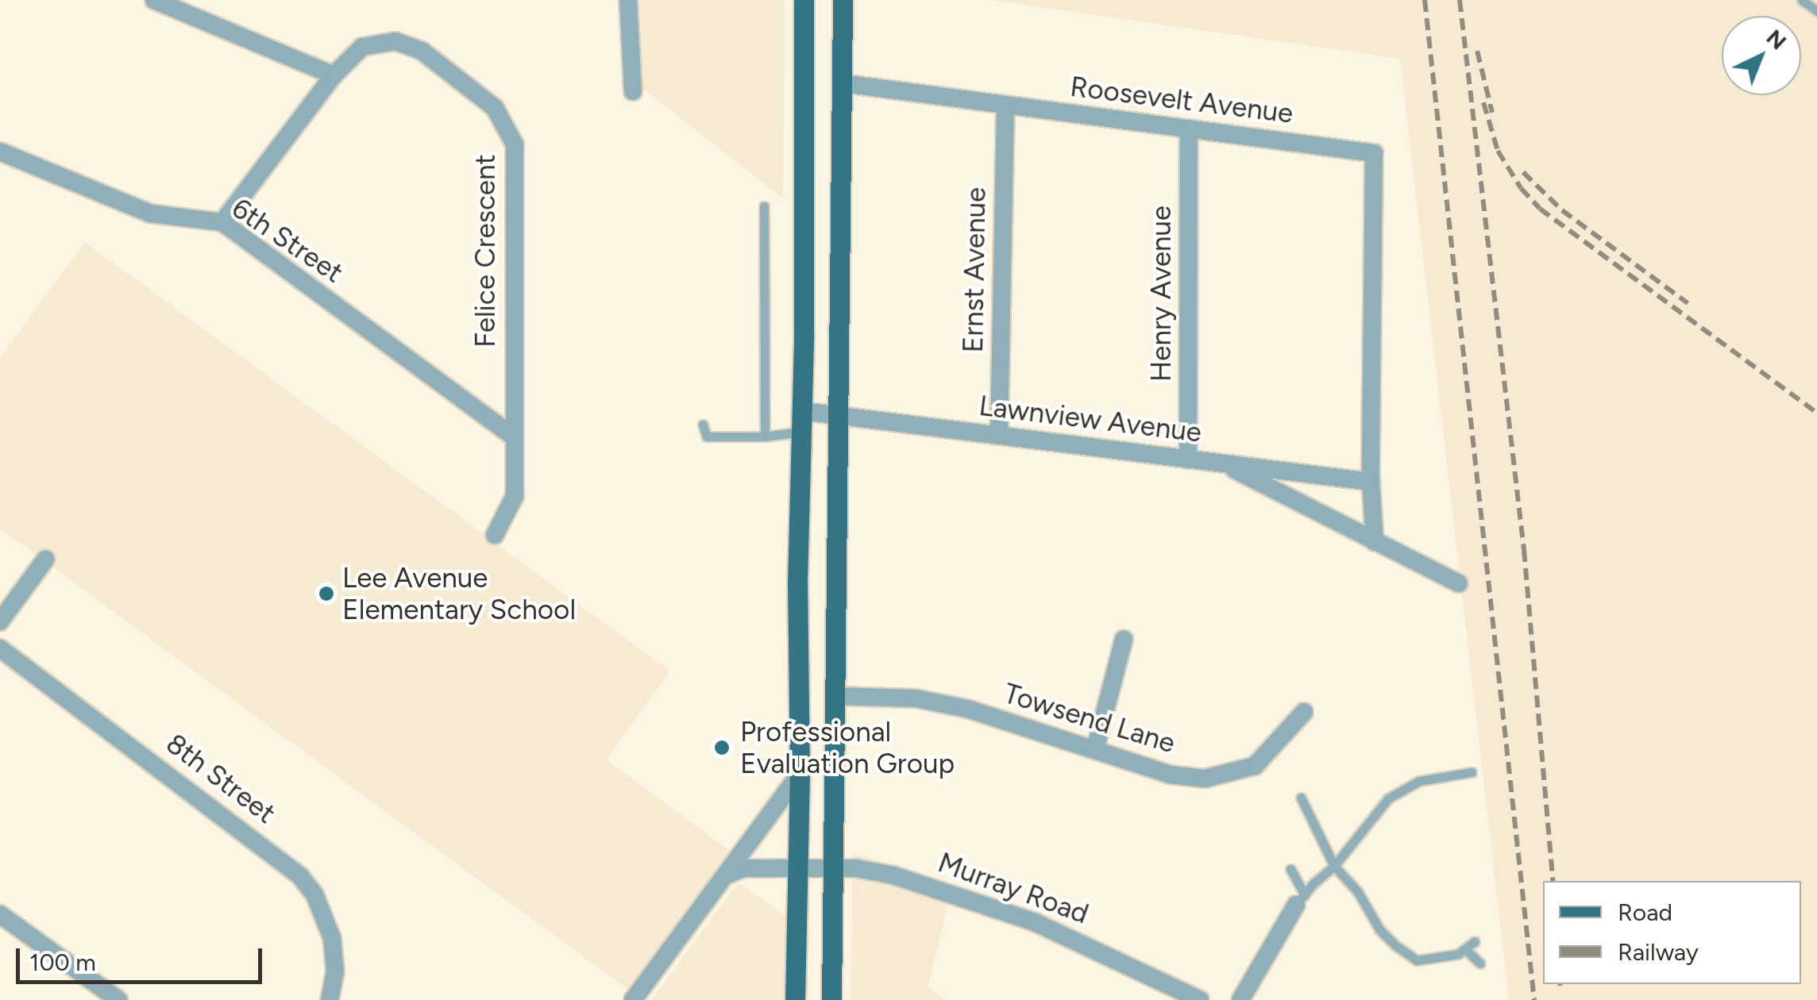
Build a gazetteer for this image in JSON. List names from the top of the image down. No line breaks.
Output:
{"streets":{"street":["Roosevelt Avenue","6th Street","Felice Crescent","Ernst Avenue","Henry Avenue","Lawnview Avenue","Towsend Lane","8th Street","Murray Road"]},"crossings":[["Roosevelt Avenue","Ernst Avenue"],["Roosevelt Avenue","Henry Avenue"],["Roosevelt Avenue","Lawnview Avenue"],["6th Street","Felice Crescent"],["Ernst Avenue","Lawnview Avenue"],["Henry Avenue","Lawnview Avenue"]],"places":["Lee Avenue Elementary School","Professional Evaluation Group"],"legend":["Road","Railway"],"scale_bar":"100 m","north":"top right"}
